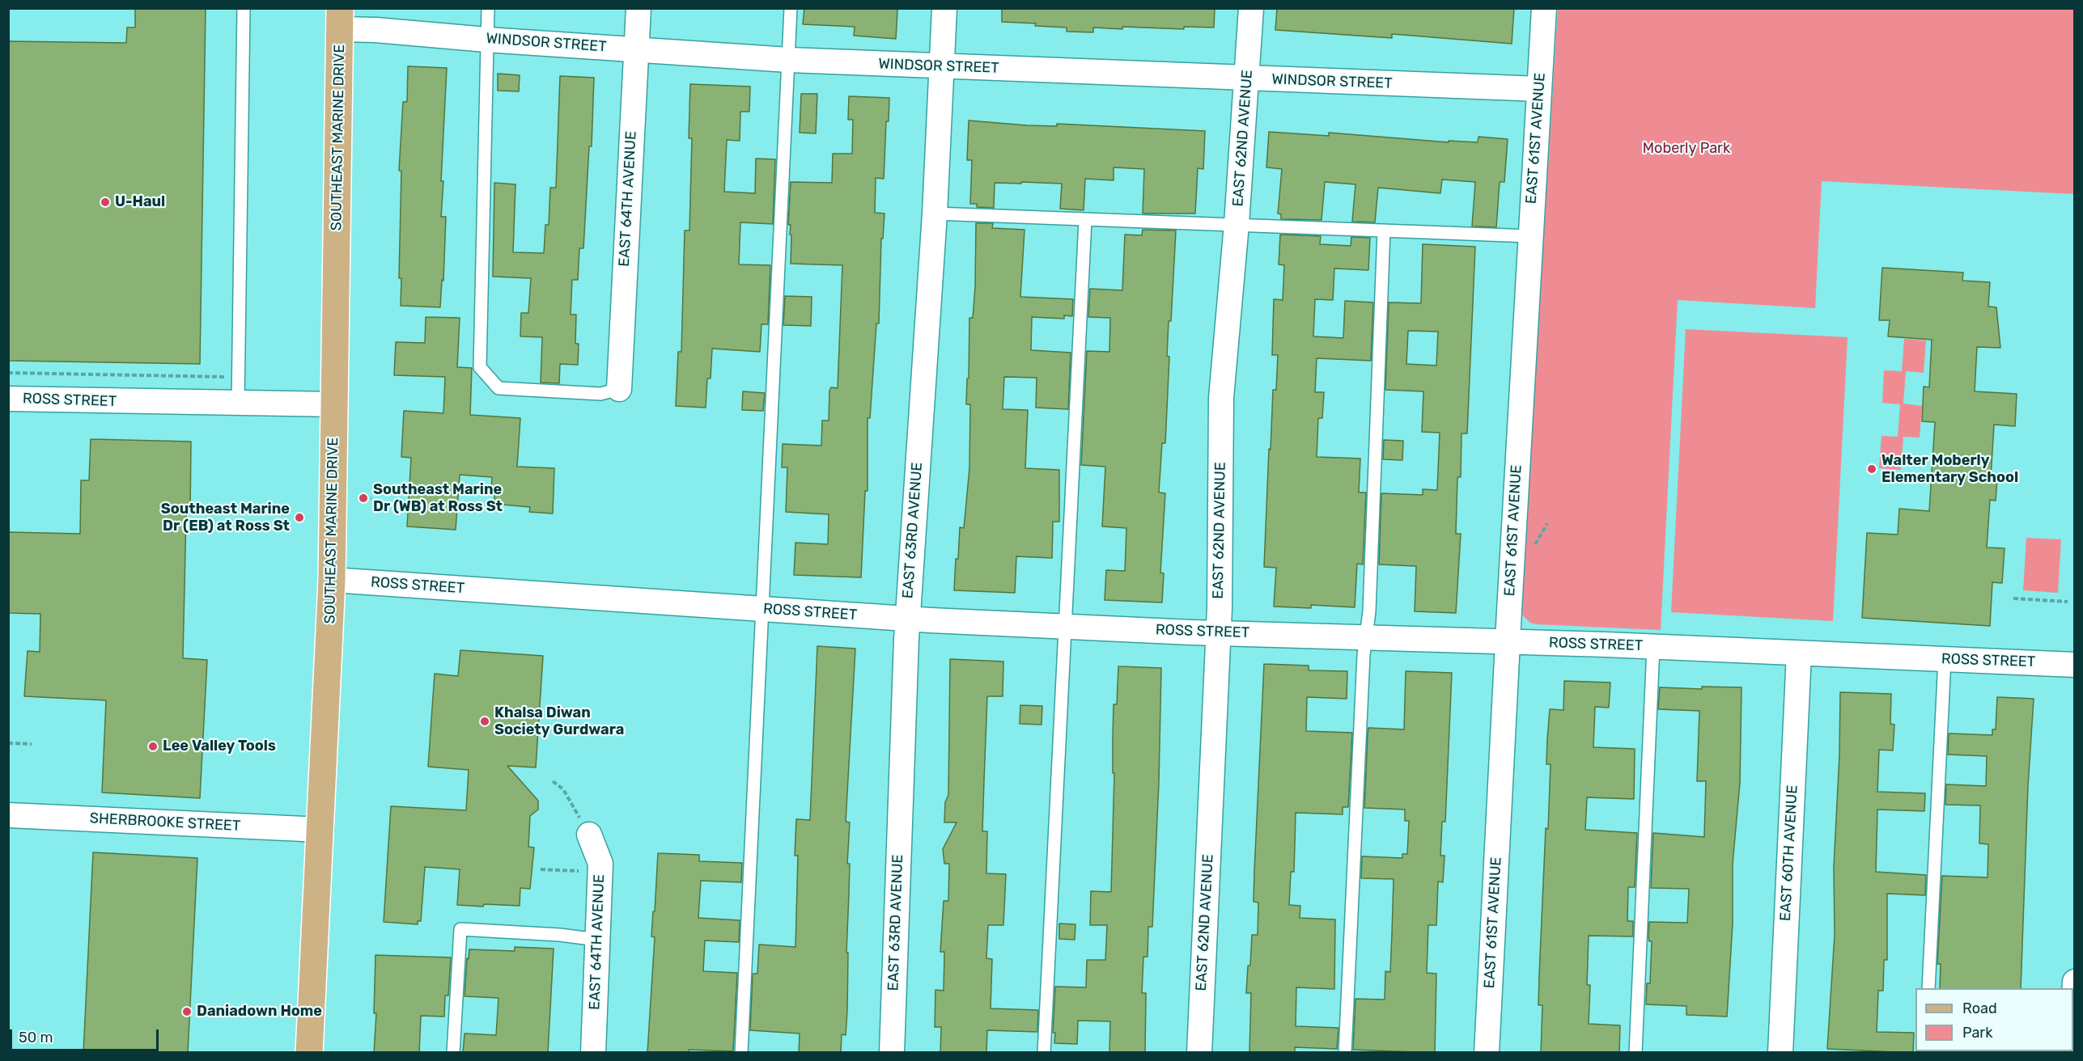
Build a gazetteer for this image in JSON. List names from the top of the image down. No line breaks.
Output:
{"streets":{"main road":["SOUTHEAST MARINE DRIVE"],"street":["WINDSOR STREET","EAST 62ND AVENUE","EAST 61ST AVENUE","EAST 64TH AVENUE","ROSS STREET","EAST 63RD AVENUE","SHERBROOKE STREET","EAST 60TH AVENUE"]},"crossings":[["WINDSOR STREET","SOUTHEAST MARINE DRIVE"],["WINDSOR STREET","EAST 62ND AVENUE"],["WINDSOR STREET","EAST 61ST AVENUE"],["WINDSOR STREET","EAST 64TH AVENUE"],["WINDSOR STREET","EAST 63RD AVENUE"],["SOUTHEAST MARINE DRIVE","ROSS STREET"],["SOUTHEAST MARINE DRIVE","SHERBROOKE STREET"],["EAST 62ND AVENUE","ROSS STREET"],["EAST 61ST AVENUE","ROSS STREET"],["ROSS STREET","EAST 63RD AVENUE"],["ROSS STREET","EAST 60TH AVENUE"]],"parks":["Moberly Park"],"places":["U-Haul","Walter Moberly Elementary School","Southeast Marine Dr (WB) at Ross St","Southeast Marine Dr (EB) at Ross St","Khalsa Diwan Society Gurdwara","Lee Valley Tools","Daniadown Home"],"legend":["Road","Park"],"scale_bar":"50 m"}
